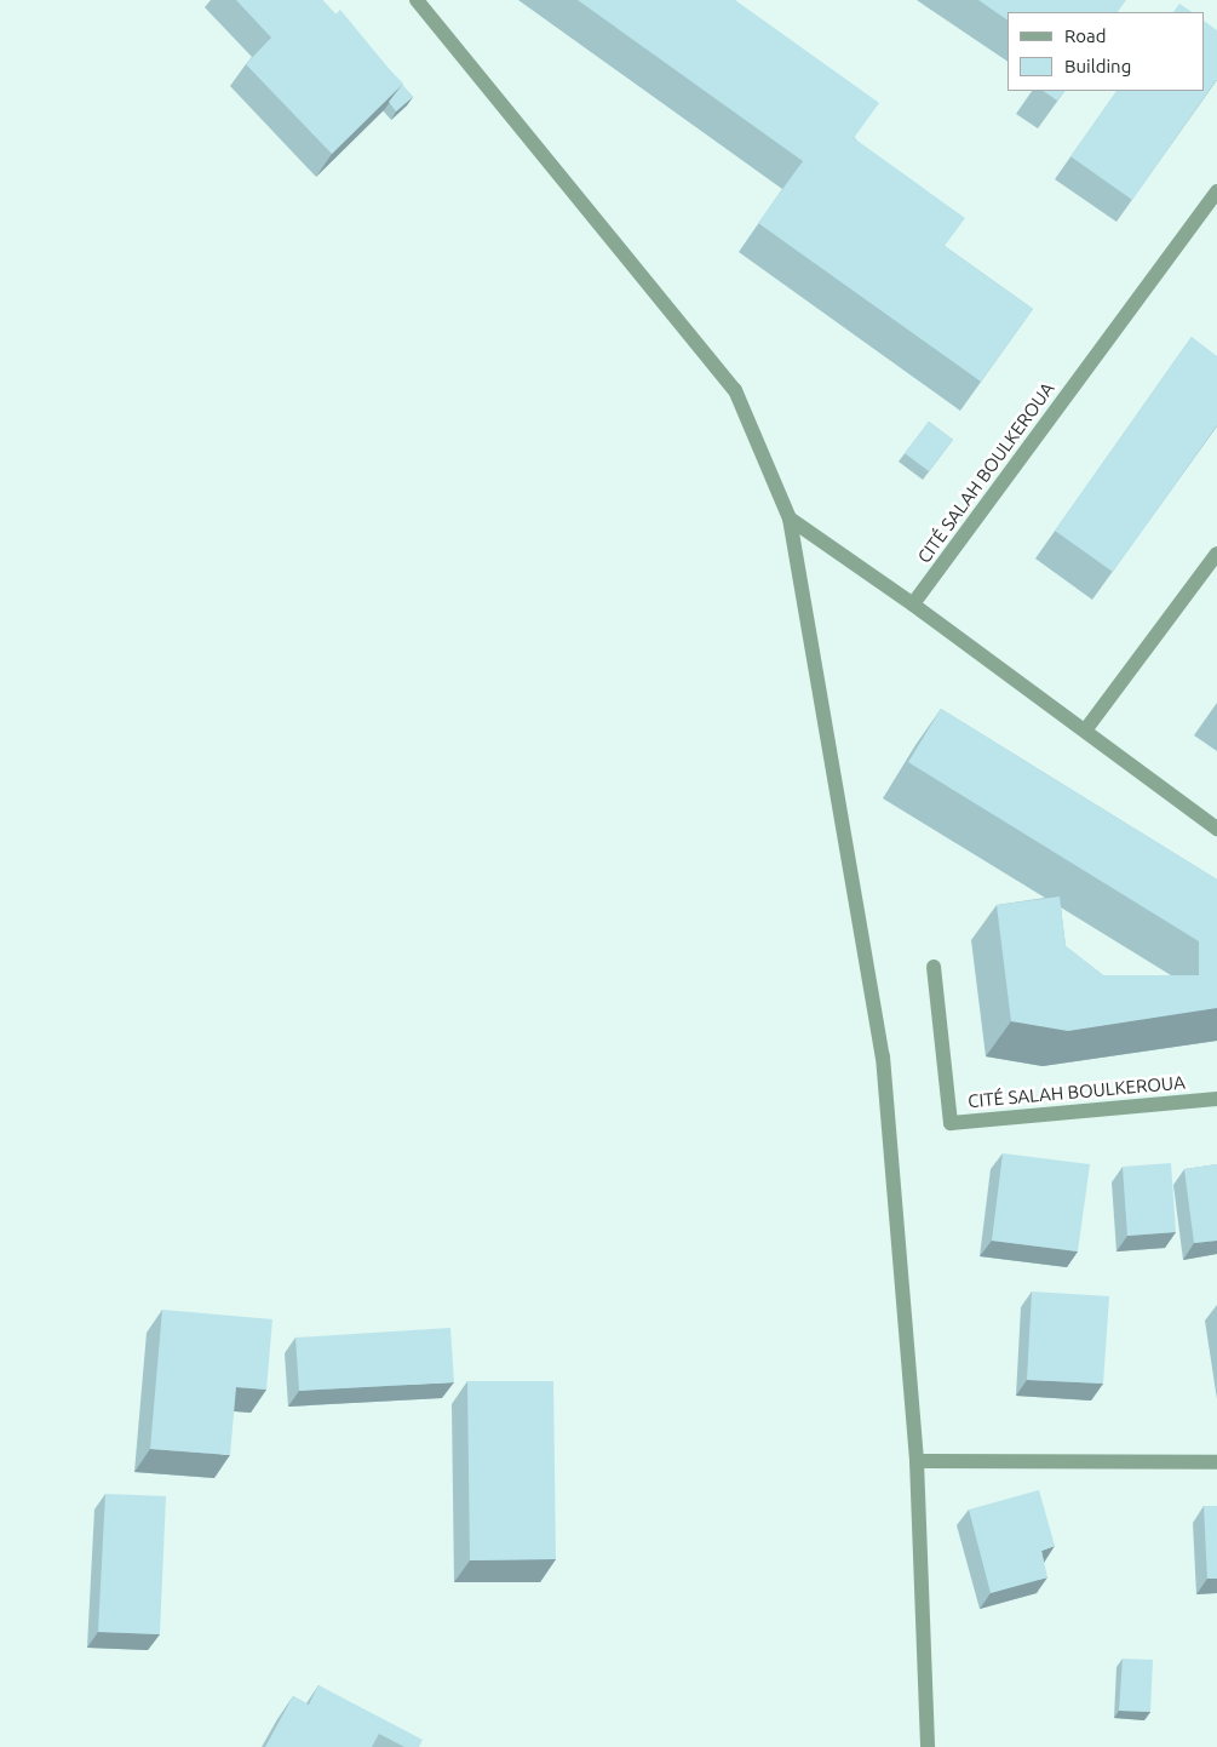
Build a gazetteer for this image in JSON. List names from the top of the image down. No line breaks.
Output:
{"streets":{"street":["CITÉ SALAH BOULKEROUA"]},"legend":["Road","Building"]}
